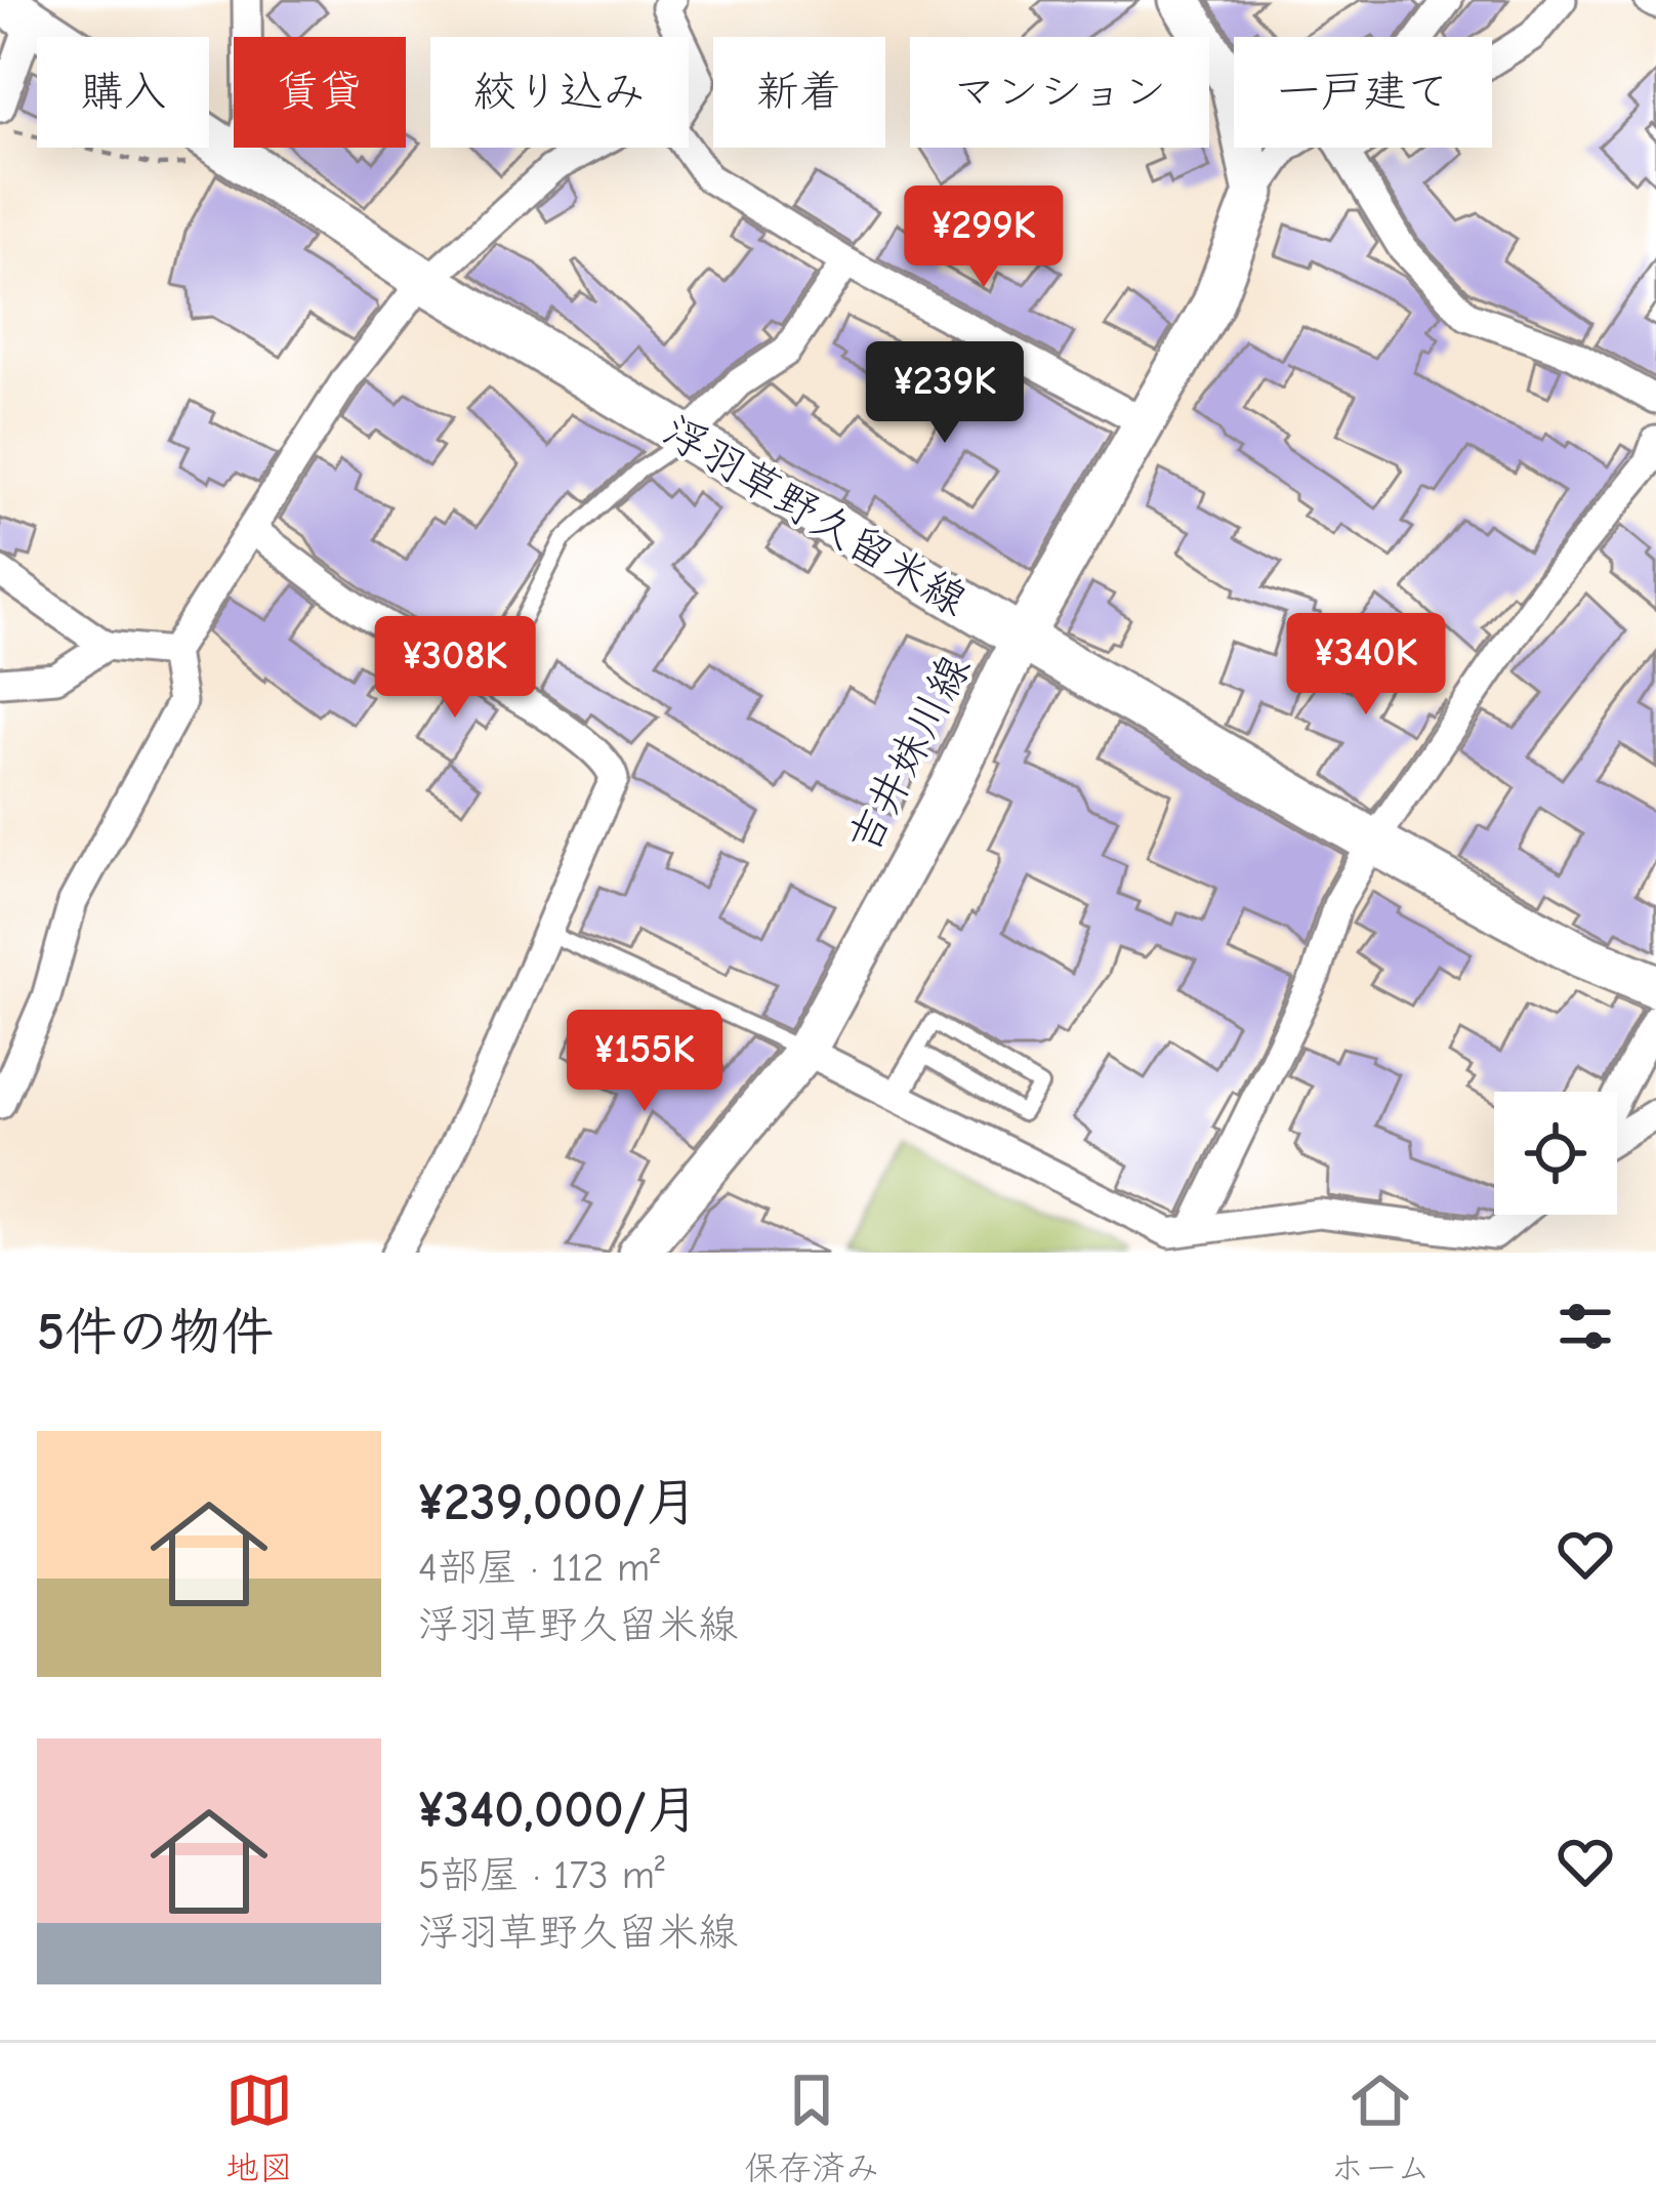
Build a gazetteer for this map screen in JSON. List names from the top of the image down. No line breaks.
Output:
{"streets":{"main road":["浮羽草野久留米線","吉井妹川線"]},"crossings":[["浮羽草野久留米線","吉井妹川線"]],"page":{"chip":["購入","賃貸","絞り込み","新着","マンション","一戸建て"],"price":["¥299K","¥239K","¥340K","¥308K","¥155K"],"heading":"5件の物件","list":[{"name":"¥239,000/月","note":"4部屋 · 112 m² · 浮羽草野久留米線"},{"name":"¥340,000/月","note":"5部屋 · 173 m² · 浮羽草野久留米線"}],"tabs":["地図","保存済み","ホーム"]}}
